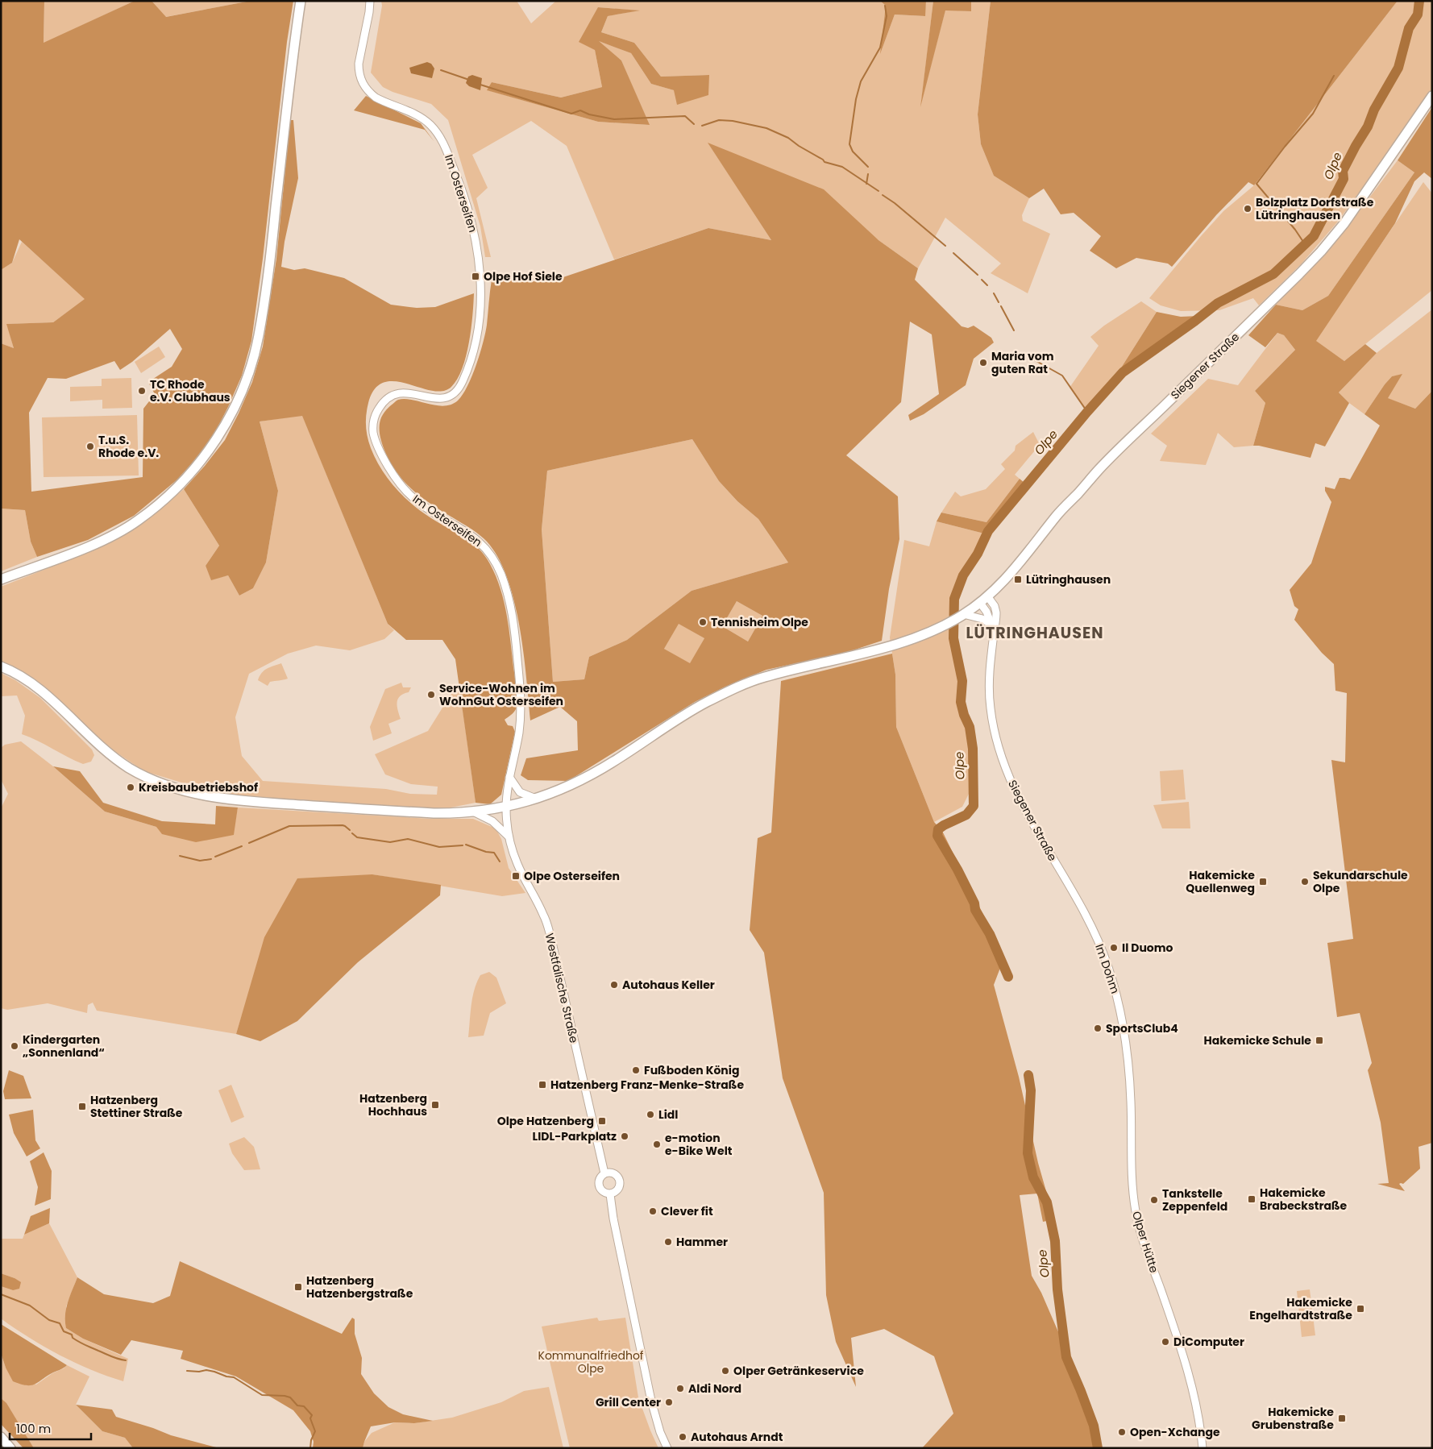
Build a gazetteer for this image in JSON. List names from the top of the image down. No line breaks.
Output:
{"streets":{"main road":["Siegener Straße"],"street":["Im Osterseifen","Im Dohm","Westfälische Straße","Olper Hütte"]},"crossings":[["Im Osterseifen","Westfälische Straße"],["Siegener Straße","Im Dohm"],["Im Dohm","Olper Hütte"]],"districts":["LÜTRINGHAUSEN"],"water":["Olpe"],"parks":["Kommunalfriedhof Olpe"],"places":{"other":["Bolzplatz Dorfstraße Lütringhausen","Maria vom guten Rat","TC Rhode e.V. Clubhaus","T.u.S. Rhode e.V.","Tennisheim Olpe","Service-Wohnen im WohnGut Osterseifen","Kreisbaubetriebshof","Sekundarschule Olpe","Il Duomo","Autohaus Keller","SportsClub4","Kindergarten „Sonnenland“","Fußboden König","Lidl","LIDL-Parkplatz","e-motion e-Bike Welt","Tankstelle Zeppenfeld","Clever fit","Hammer","DiComputer","Olper Getränkeservice","Aldi Nord","Grill Center","Open-Xchange","Autohaus Arndt"],"transit":["Olpe Hof Siele","Lütringhausen","Olpe Osterseifen","Hakemicke Quellenweg","Hakemicke Schule","Hatzenberg Franz-Menke-Straße","Hatzenberg Hochhaus","Hatzenberg Stettiner Straße","Olpe Hatzenberg","Hakemicke Brabeckstraße","Hatzenberg Hatzenbergstraße","Hakemicke Engelhardtstraße","Hakemicke Grubenstraße"]},"scale_bar":"100 m"}
